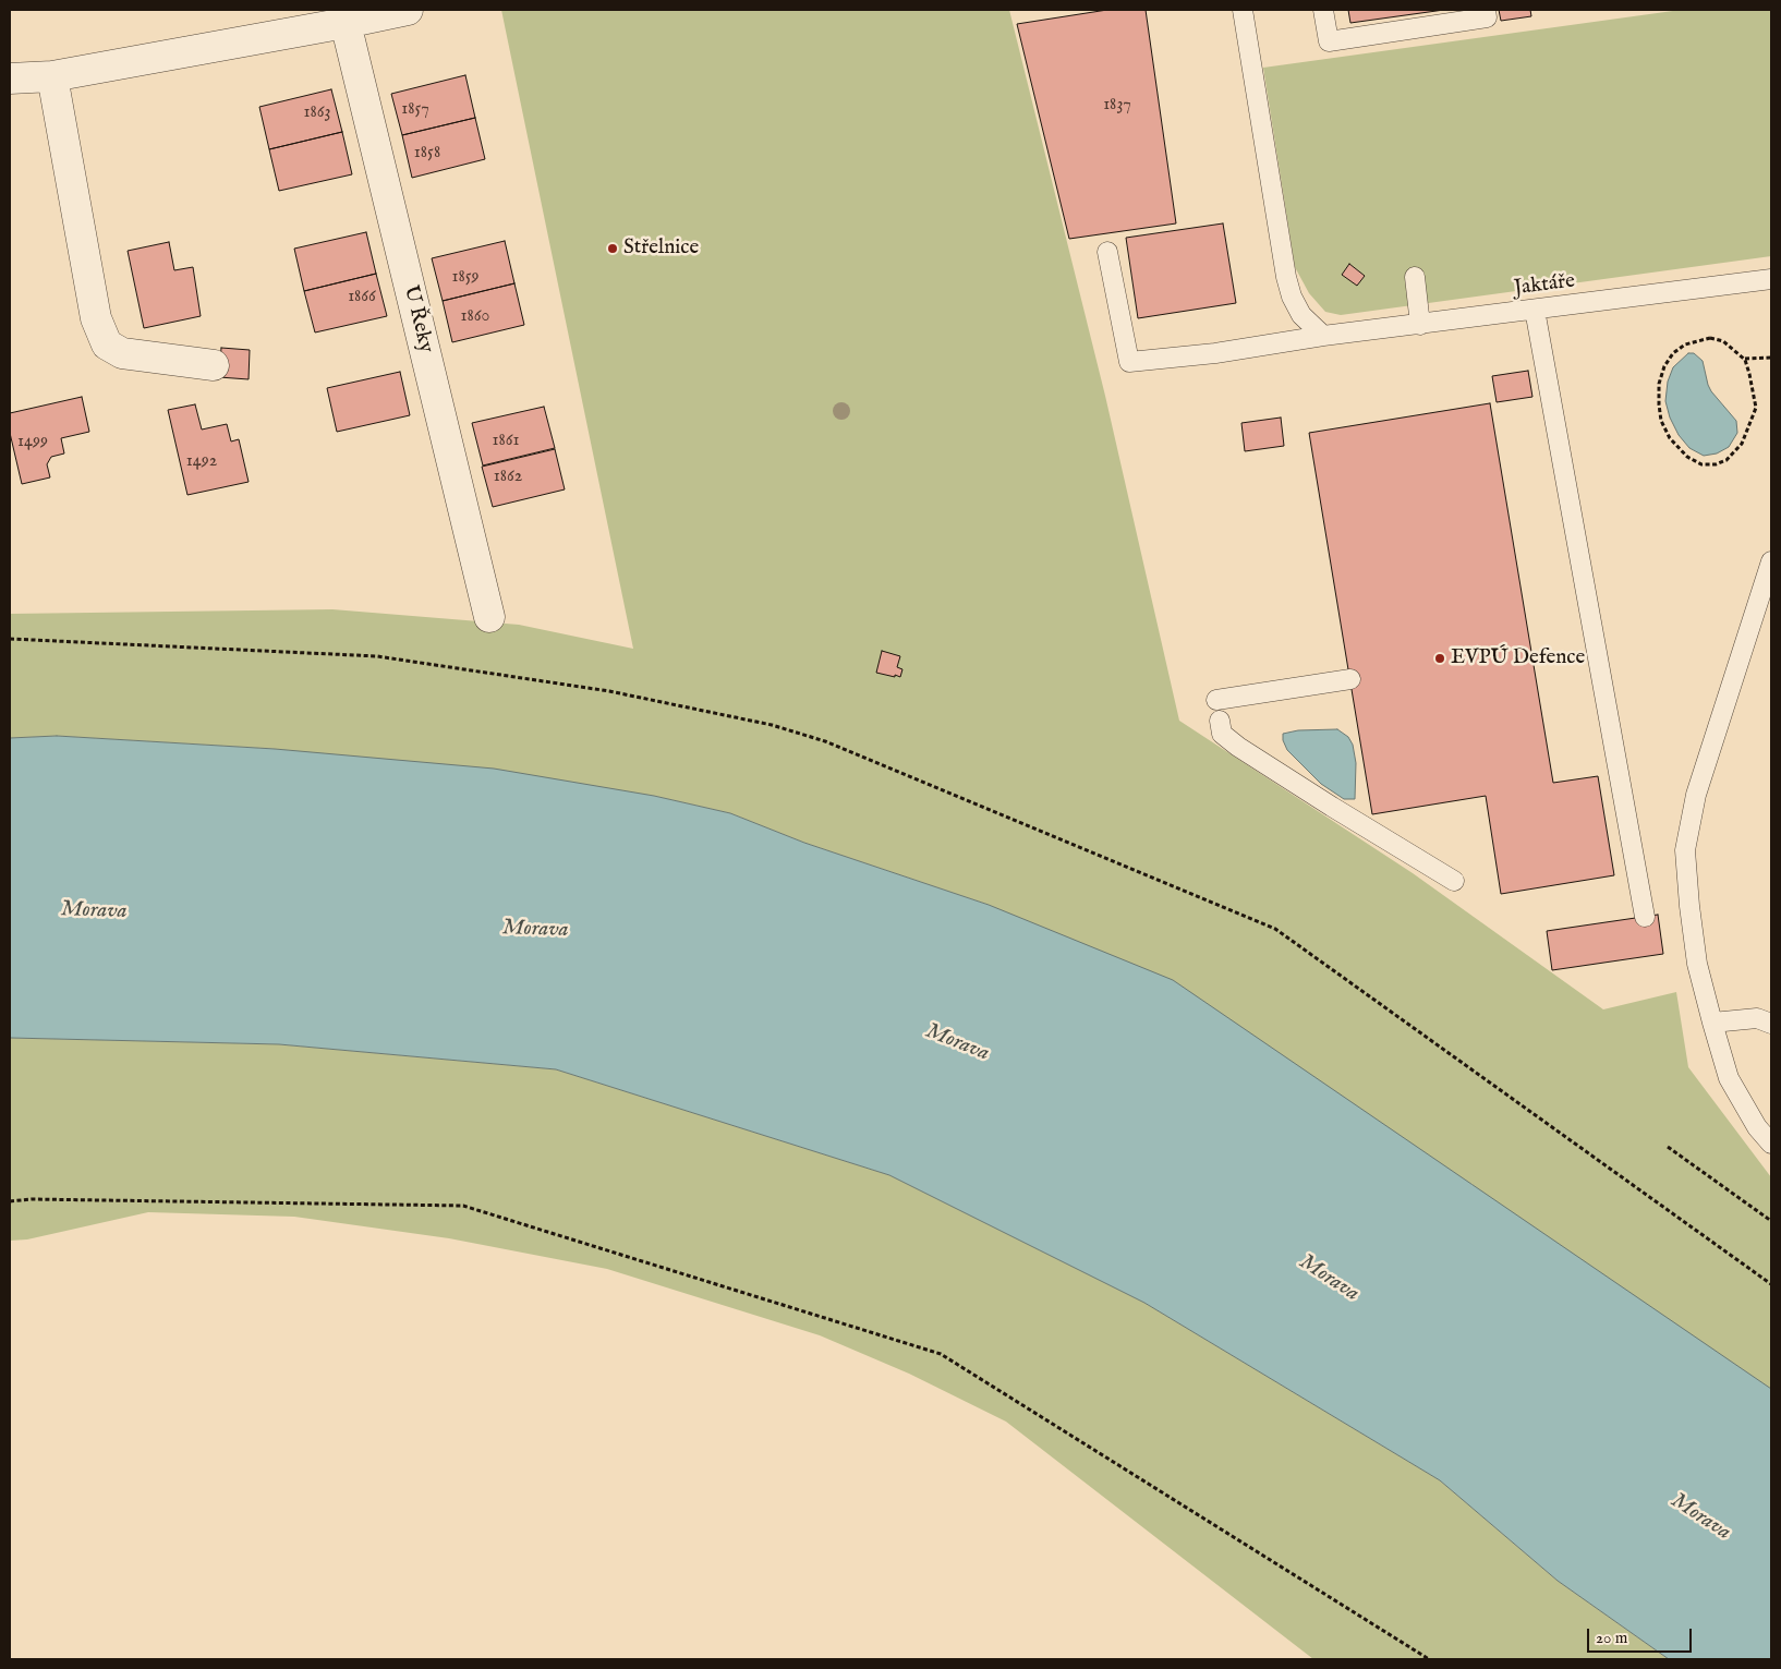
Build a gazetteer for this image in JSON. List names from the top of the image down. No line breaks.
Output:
{"streets":{"street":["U Řeky"],"lane":["Jaktáře"]},"water":["Morava"],"places":["Střelnice","EVPÚ Defence"],"house_numbers":["1837","1857","1863","1858","1859","1866","1860","1861","1499","1492","1862"],"scale_bar":"20 m"}
